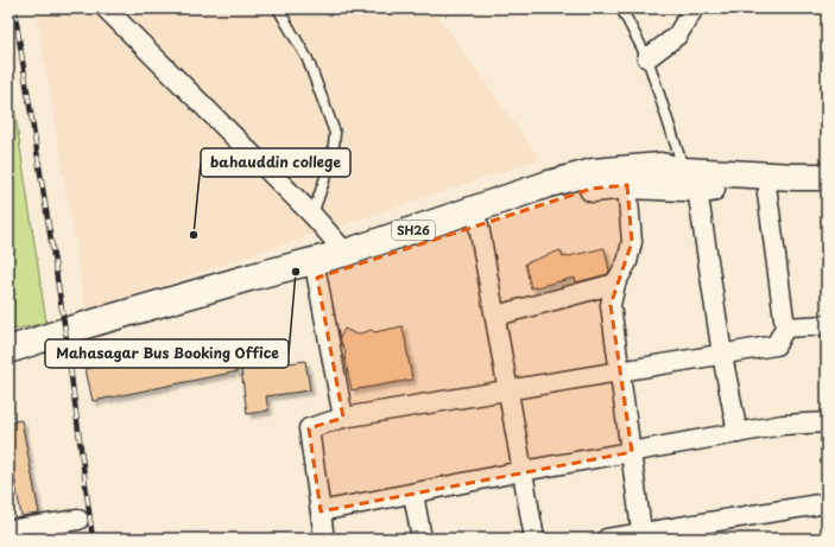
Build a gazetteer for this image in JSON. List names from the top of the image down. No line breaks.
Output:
{"streets":{"main road":["SH26"]},"places":["bahauddin college","Mahasagar Bus Booking Office"]}
